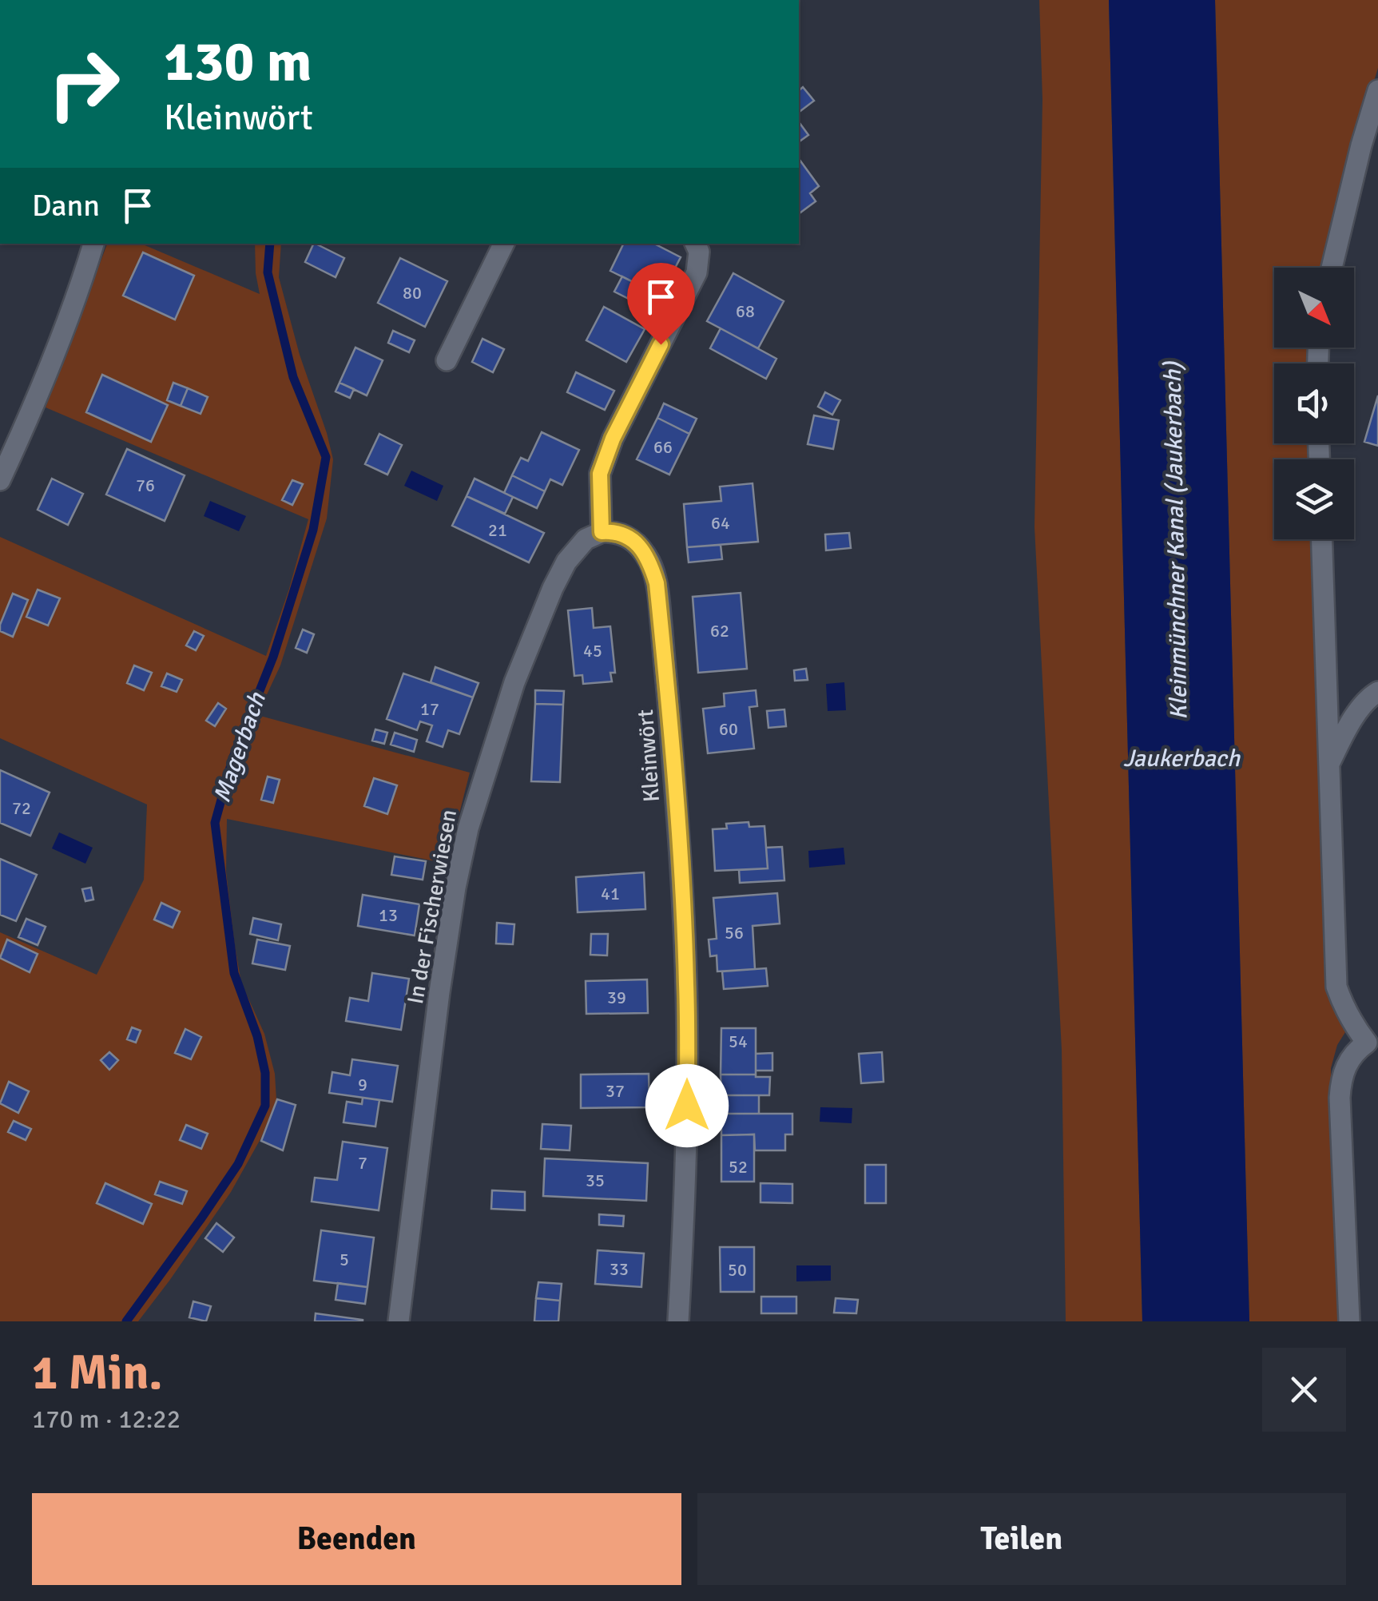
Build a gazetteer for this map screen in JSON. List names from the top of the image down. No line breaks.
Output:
{"streets":{"street":["Kleinwört","In der Fischerwiesen"]},"crossings":[["Kleinwört","In der Fischerwiesen"]],"water":["Kleinmünchner Kanal (Jaukerbach)","Magerbach","Jaukerbach"],"house_numbers":["80","68","66","76","64","21","62","45","17","60","72","41","13","56","39","54","9","37","7","52","35","5","33","50"],"north":"bottom right","page":{"turn":["130 m","Kleinwört"],"then":"Dann","heading":["1 Min.","170 m · 12:22"],"buttons":["Beenden","Teilen"]}}
